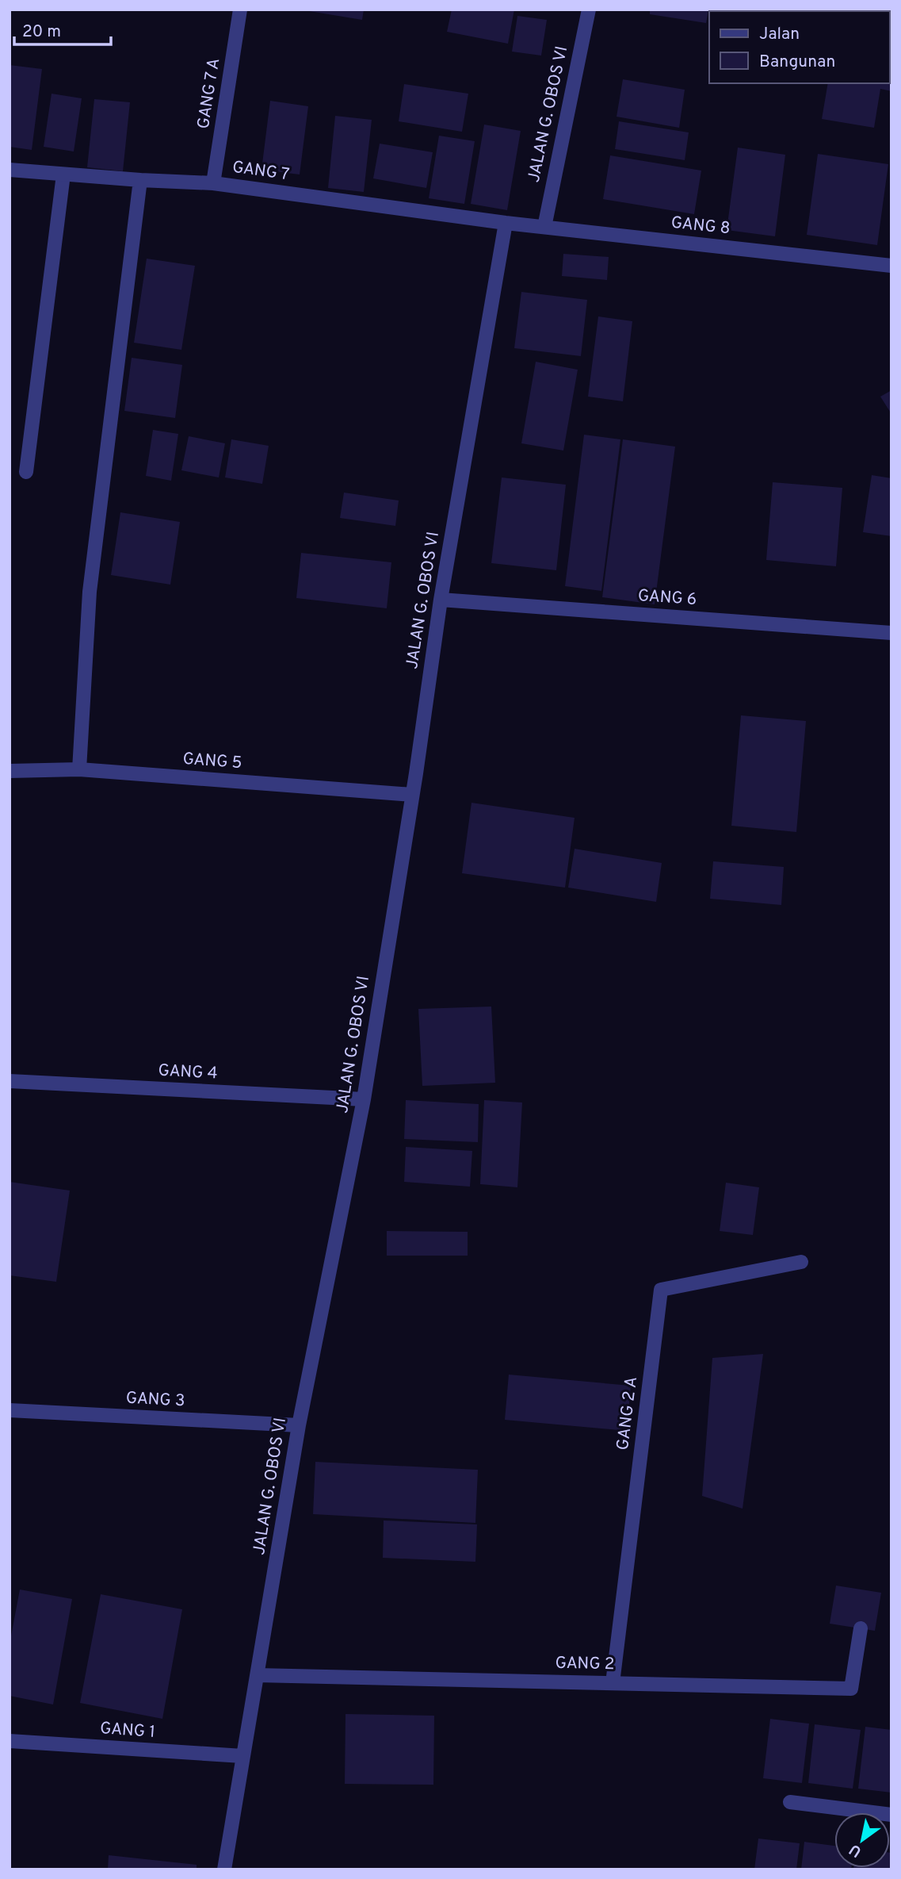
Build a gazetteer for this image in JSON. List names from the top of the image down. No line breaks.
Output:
{"streets":{"street":["GANG 7 A","JALAN G. OBOS VI","GANG 7","GANG 8","GANG 6","GANG 5","GANG 4","GANG 3","GANG 2 A","GANG 2","GANG 1"]},"crossings":[["GANG 7 A","GANG 7"],["JALAN G. OBOS VI","GANG 7"],["JALAN G. OBOS VI","GANG 8"],["JALAN G. OBOS VI","GANG 6"],["JALAN G. OBOS VI","GANG 5"],["JALAN G. OBOS VI","GANG 4"],["JALAN G. OBOS VI","GANG 3"],["JALAN G. OBOS VI","GANG 2"],["JALAN G. OBOS VI","GANG 1"],["GANG 7","GANG 8"],["GANG 2 A","GANG 2"]],"legend":["Jalan","Bangunan"],"scale_bar":"20 m","north":"bottom left"}
